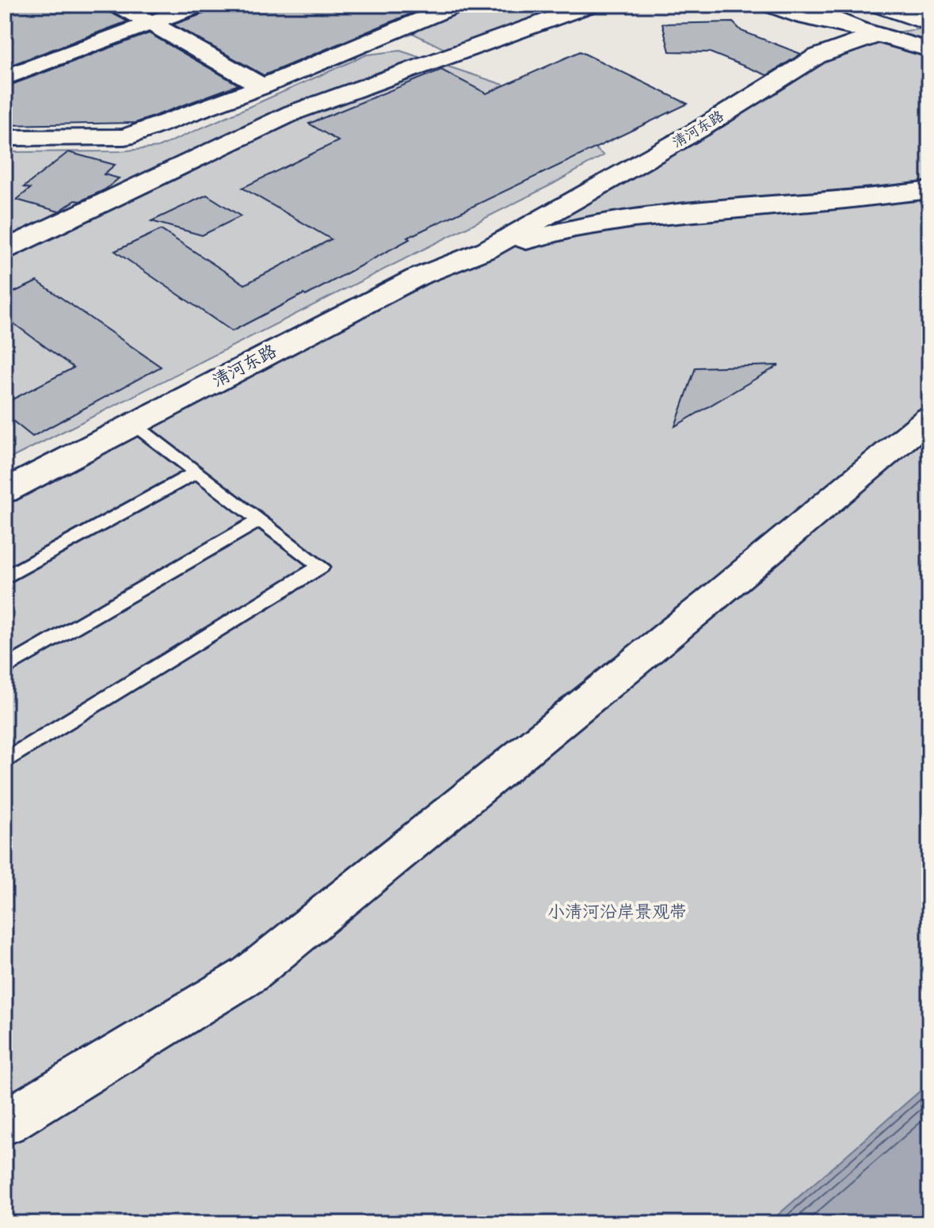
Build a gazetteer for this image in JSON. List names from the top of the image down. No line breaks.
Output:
{"streets":{"street":["清河东路"]},"parks":["小清河沿岸景观带"]}
